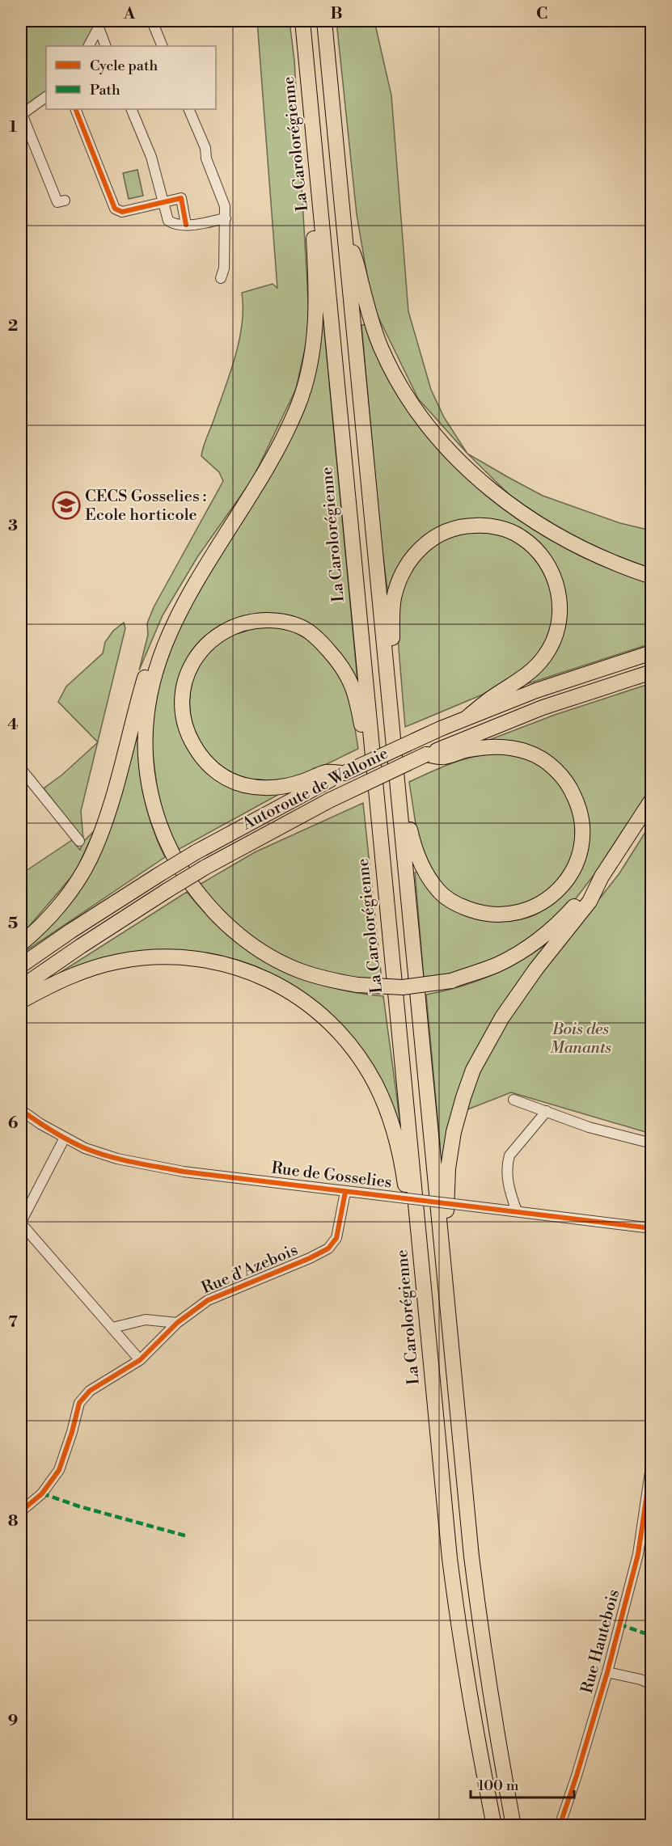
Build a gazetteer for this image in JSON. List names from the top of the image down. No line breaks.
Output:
{"streets":{"highway":["La Carolorégienne","Autoroute de Wallonie"],"street":["Rue de Gosselies","Rue d'Azebois","Rue Hautebois"]},"crossings":[["Rue de Gosselies","Rue d'Azebois"]],"parks":["Bois des Manants"],"places":{"school or university":["CECS Gosselies : Ecole horticole"]},"legend":["Cycle path","Path"],"scale_bar":"100 m","grid":{"columns":["A","B","C"],"rows":["1","2","3","4","5","6","7","8","9"]}}
